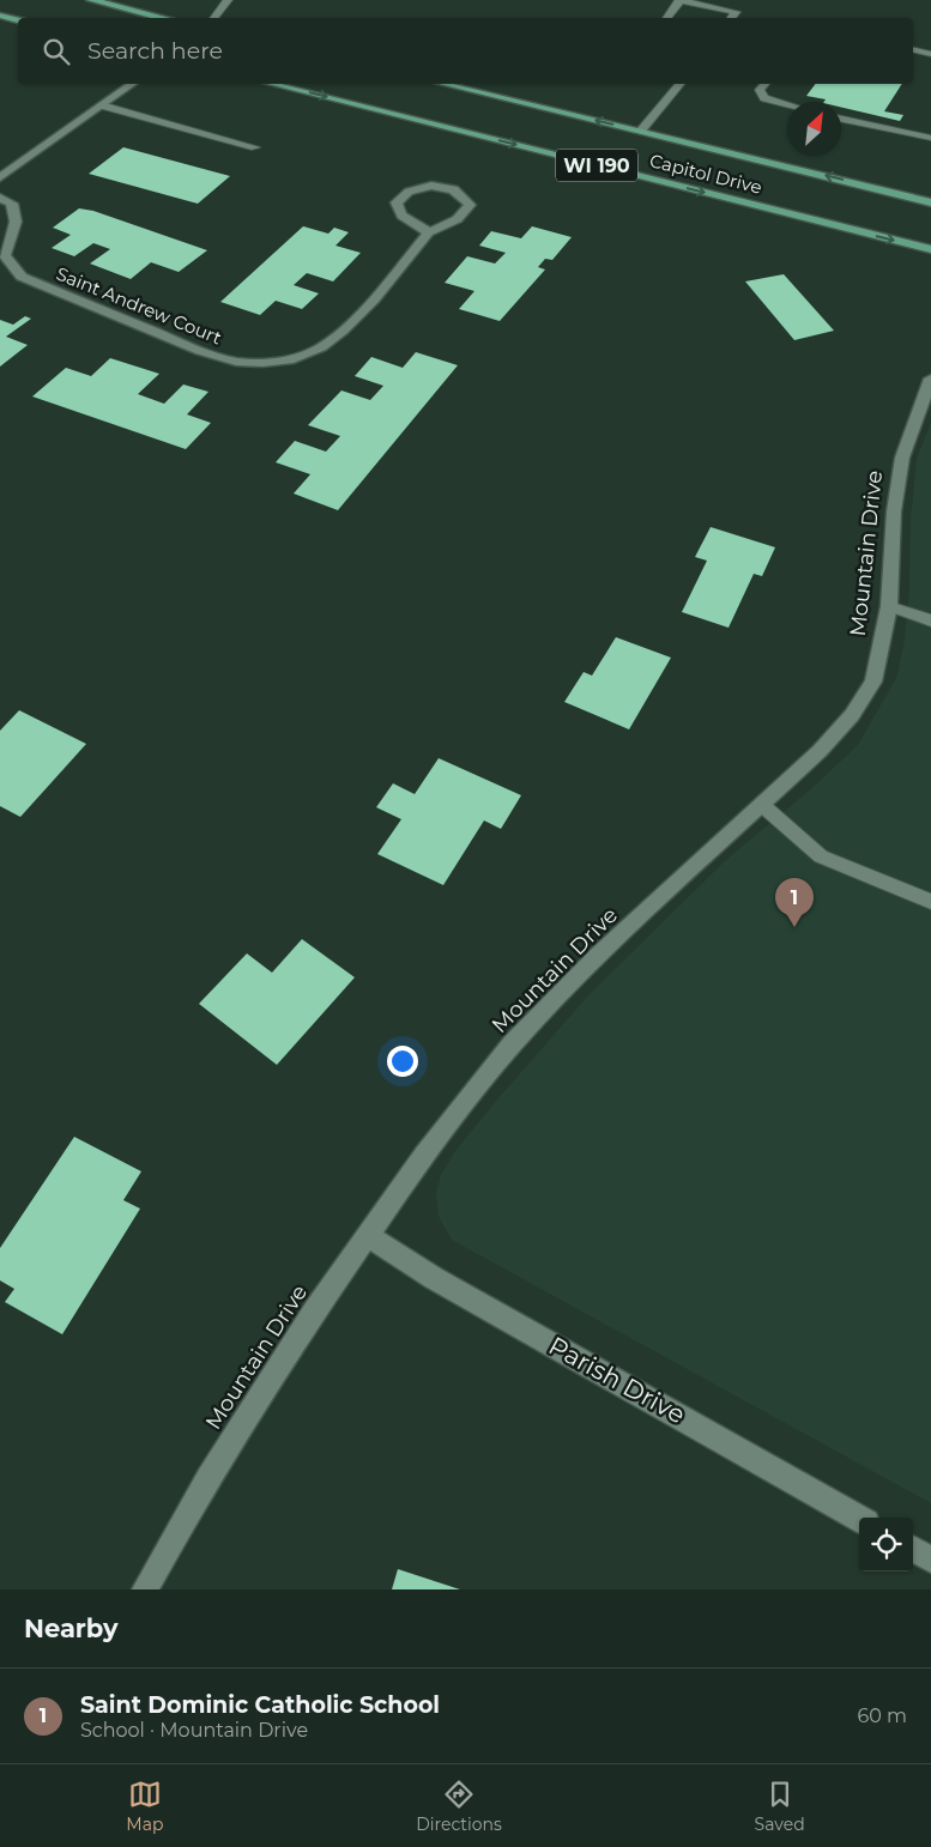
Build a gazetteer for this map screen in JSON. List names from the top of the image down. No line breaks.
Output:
{"streets":{"main road":["WI 190","Capitol Drive"],"street":["Saint Andrew Court","Mountain Drive","Parish Drive"]},"crossings":[["Mountain Drive","Parish Drive"]],"north":"top right","page":{"search":"Search here","pins":"1","heading":"Nearby","list":[{"mark":"1","name":"Saint Dominic Catholic School","note":"School · Mountain Drive","value":"60 m"}],"nav":["Map","Directions","Saved"]}}
